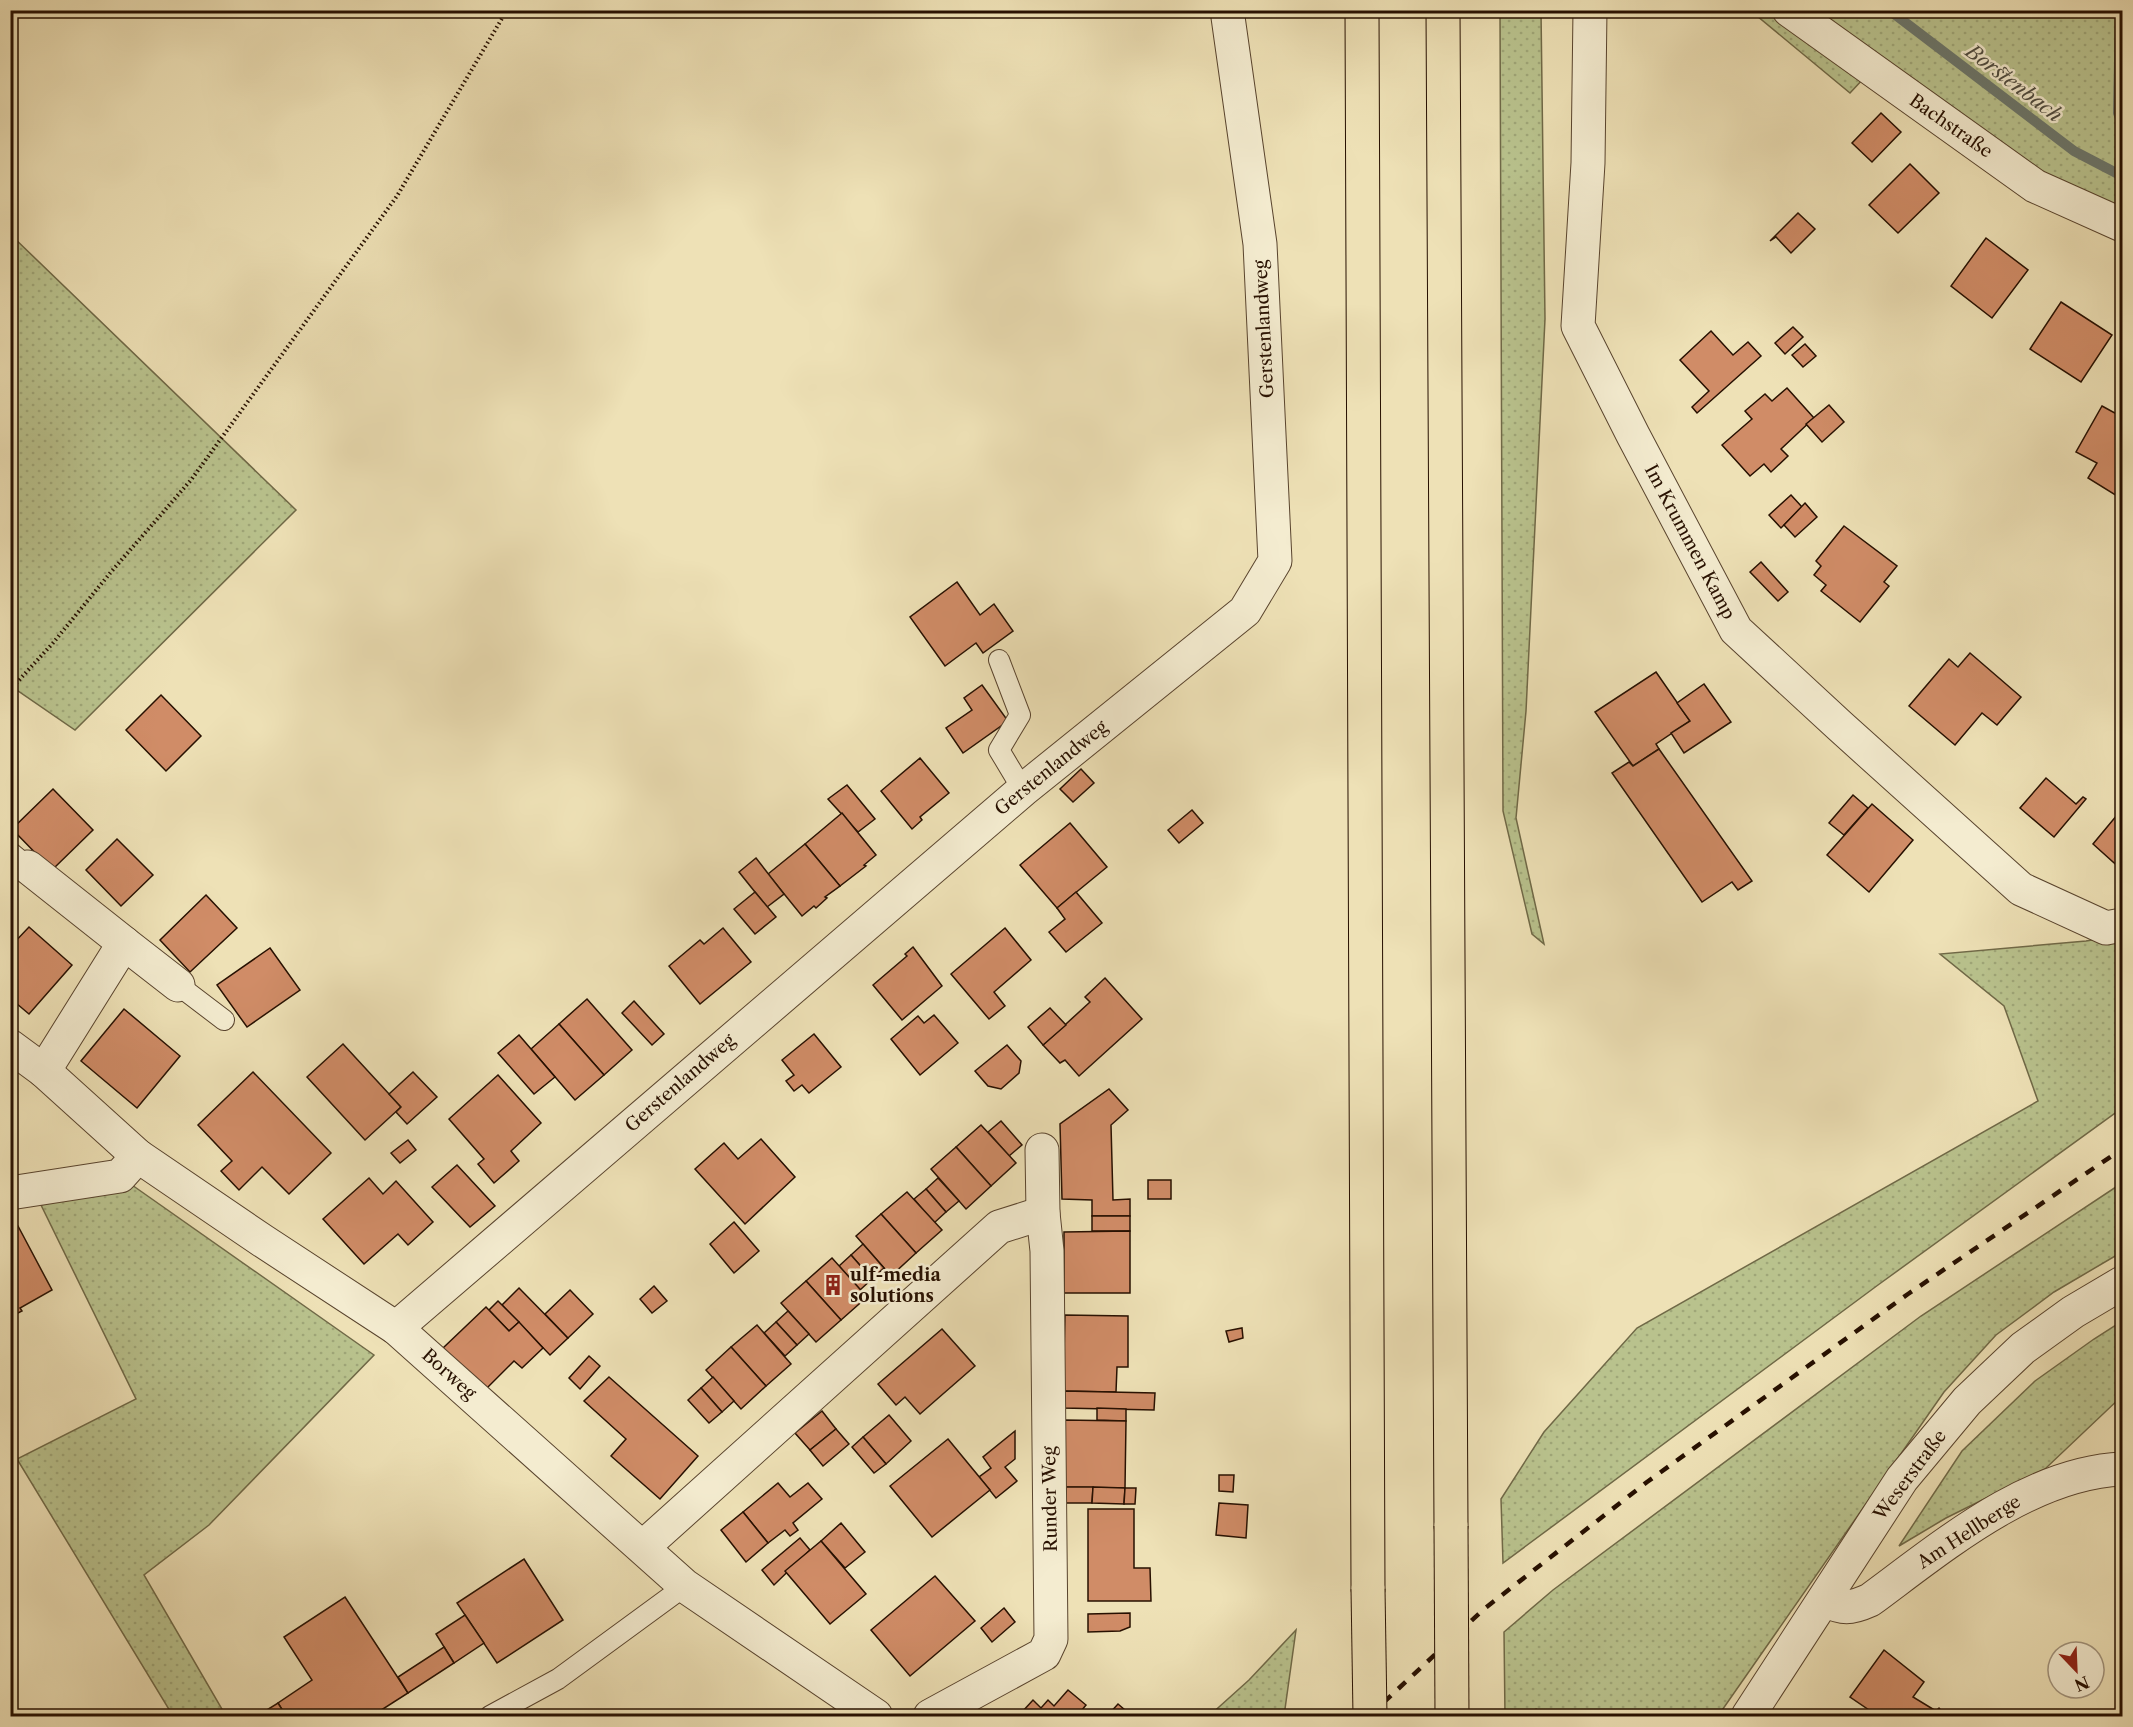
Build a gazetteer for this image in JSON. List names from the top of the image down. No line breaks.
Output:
{"streets":{"street":["Bachstraße","Gerstenlandweg","Im Krummen Kamp","Borweg","Weserstraße","Runder Weg","Am Hellberge"]},"crossings":[["Gerstenlandweg","Borweg"],["Weserstraße","Am Hellberge"]],"water":["Borstenbach"],"places":{"building":["ulf-media solutions"]},"north":"bottom right"}
